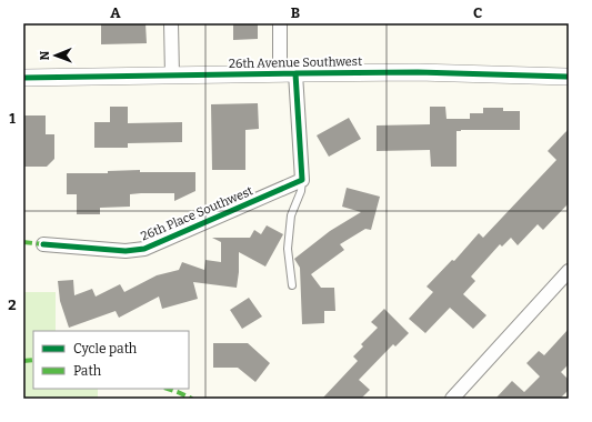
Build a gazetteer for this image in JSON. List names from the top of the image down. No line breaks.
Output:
{"streets":{"street":["26th Avenue Southwest","26th Place Southwest"]},"legend":["Cycle path","Path"],"north":"left","grid":{"columns":["A","B","C"],"rows":["1","2"]}}
